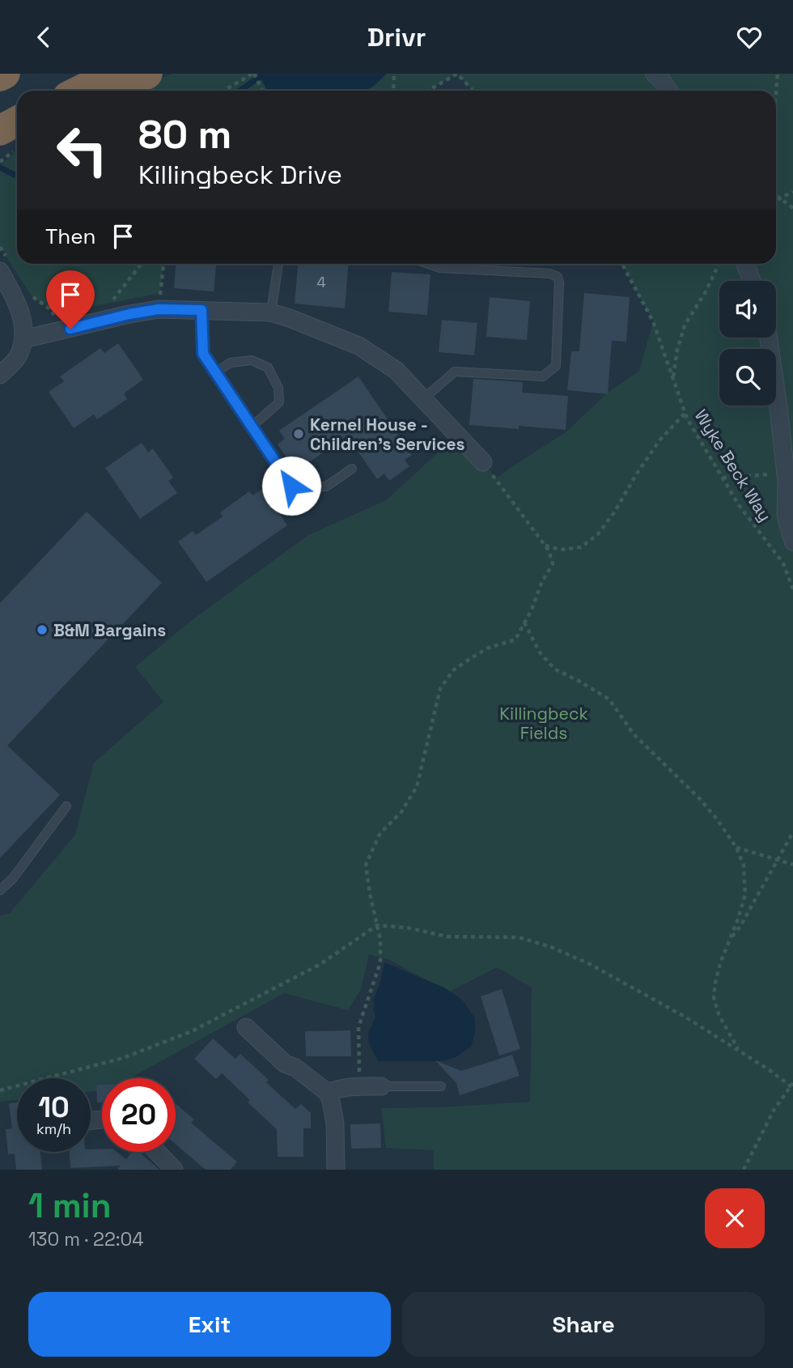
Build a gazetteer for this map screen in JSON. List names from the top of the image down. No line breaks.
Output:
{"streets":{"path":["Wyke Beck Way"]},"parks":["Killingbeck Fields"],"places":["Kernel House - Children's Services","B&M Bargains"],"house_numbers":["4"],"page":{"header":"Drivr","turn":["80 m","Killingbeck Drive"],"then":"Then","speed":"10 km/h","limit":"20","heading":["1 min","130 m · 22:04"],"buttons":["Exit","Share"]}}
